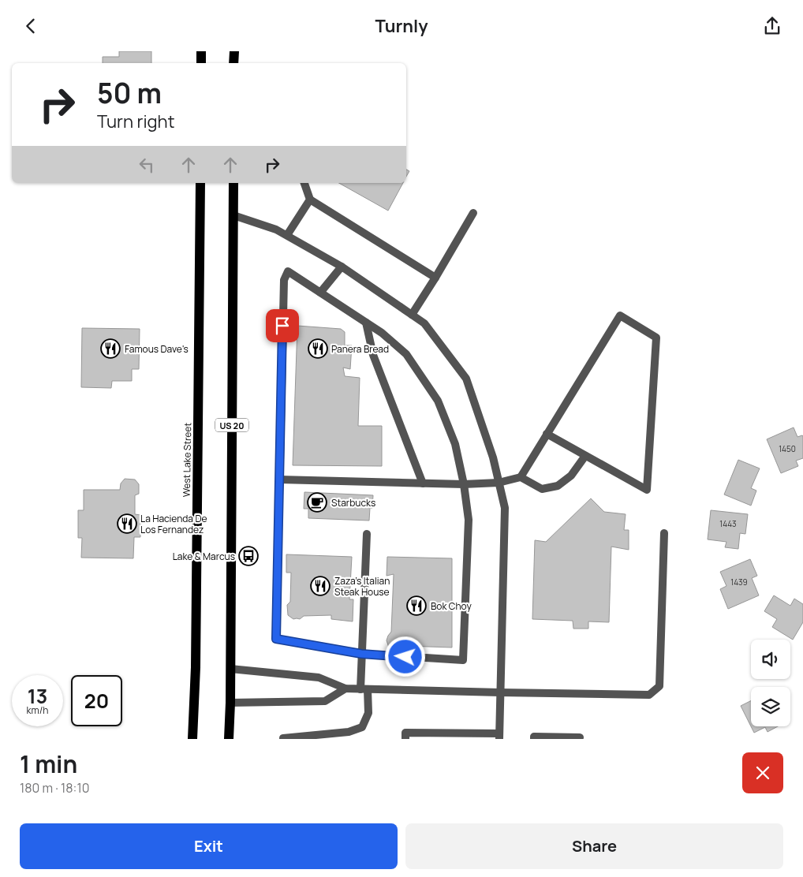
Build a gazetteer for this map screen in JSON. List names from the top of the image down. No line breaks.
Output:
{"streets":{"main road":["US 20","West Lake Street"]},"places":{"restaurant":["Famous Dave's","Panera Bread","La Hacienda De Los Fernandez","Zaza's Italian Steak House","Bok Choy"],"cafe":["Starbucks"],"bus stop":["Lake & Marcus"]},"house_numbers":["1450","1443","1439"],"page":{"header":"Turnly","turn":["50 m","Turn right"],"speed":"13 km/h","limit":"20","heading":["1 min","180 m · 18:10"],"buttons":["Exit","Share"]}}
